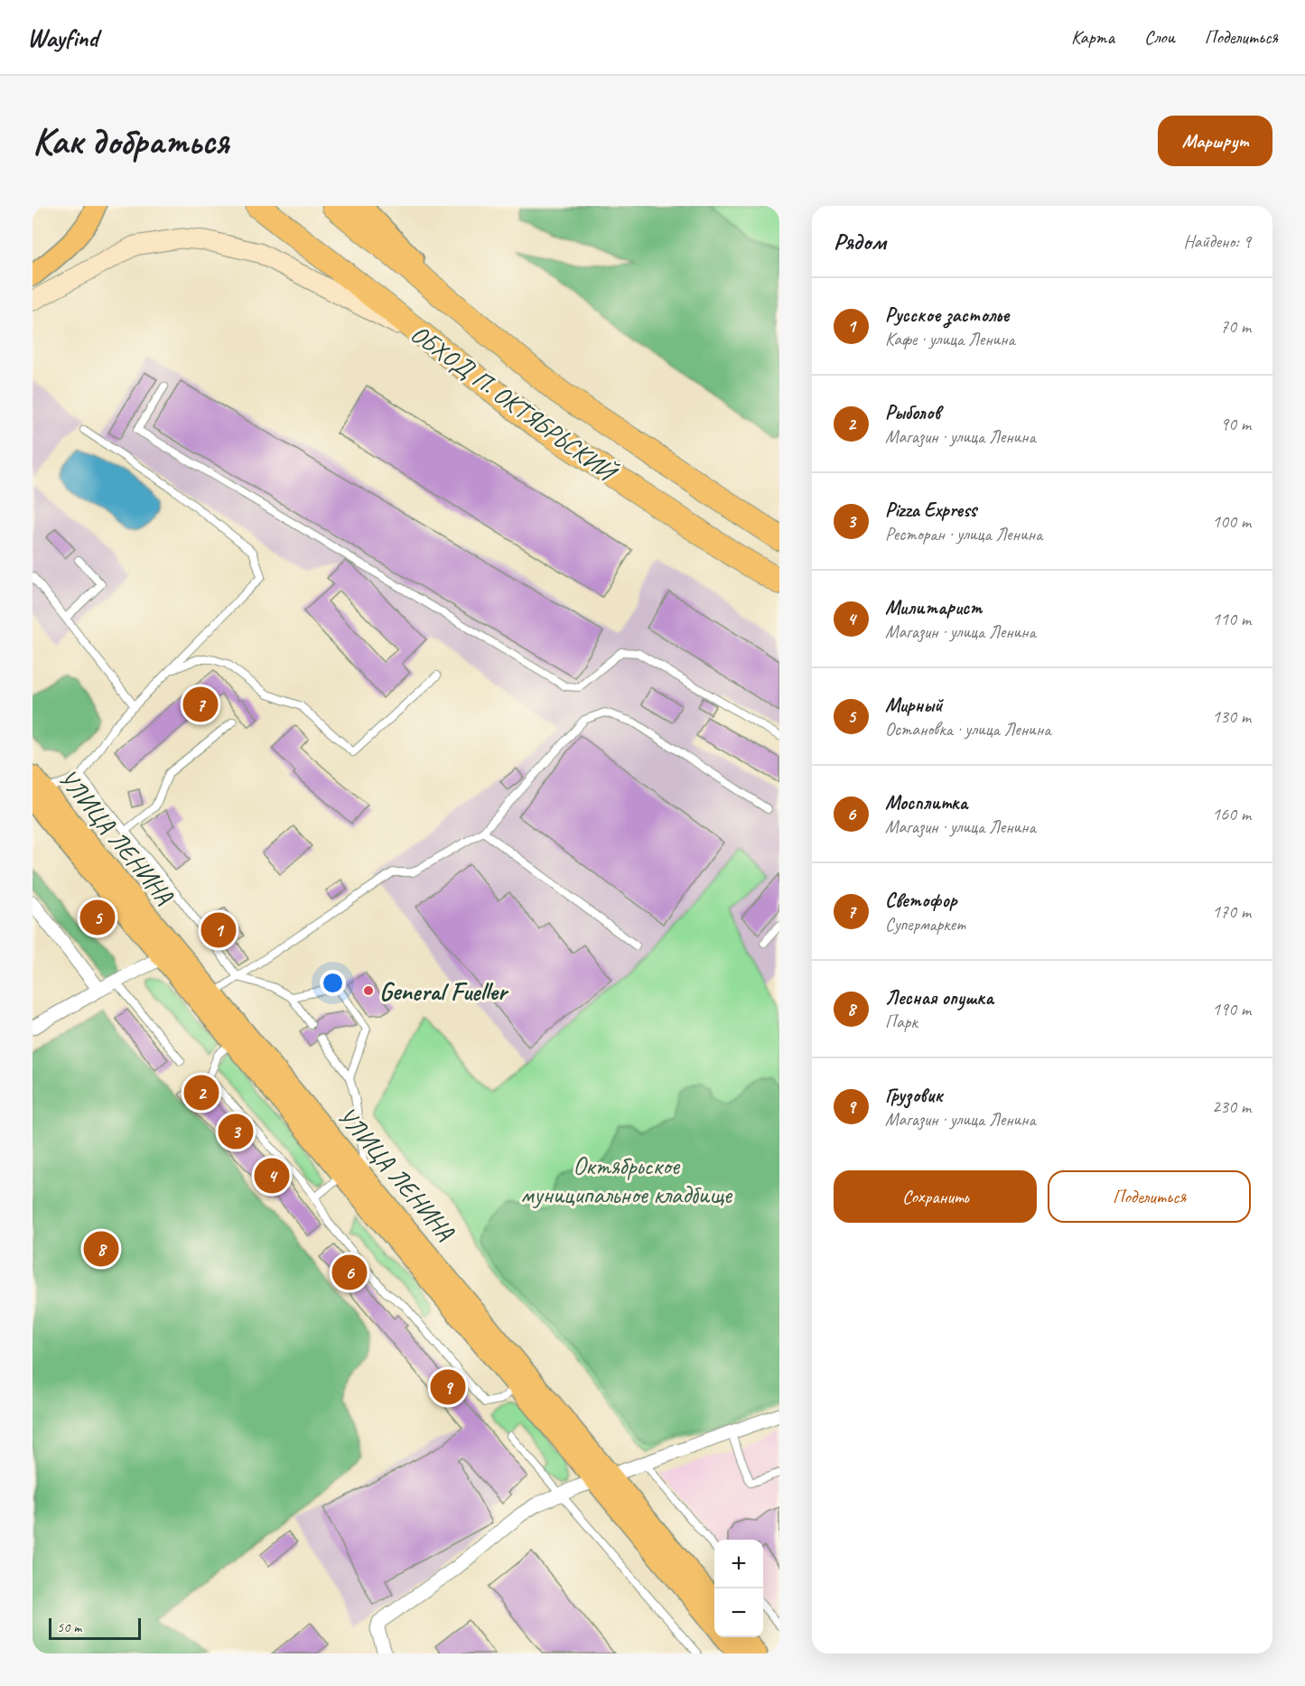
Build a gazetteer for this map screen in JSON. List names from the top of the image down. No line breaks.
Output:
{"streets":{"highway":["ОБХОД П. ОКТЯБРЬСКИЙ"],"main road":["УЛИЦА ЛЕНИНА"]},"parks":["Октябрьское муниципальное кладбище"],"places":["General Fueller"],"scale_bar":"50 m","page":{"header":"Wayfind","nav":["Карта","Слои","Поделиться"],"buttons":["Маршрут",["Сохранить","Поделиться"]],"title":"Как добраться","heading":["Рядом","Найдено: 9"],"list":[{"mark":"1","name":"Русское застолье","note":"Кафе · улица Ленина","value":"70 m"},{"mark":"2","name":"Рыболов","note":"Магазин · улица Ленина","value":"90 m"},{"mark":"3","name":"Pizza Express","note":"Ресторан · улица Ленина","value":"100 m"},{"mark":"4","name":"Милитарист","note":"Магазин · улица Ленина","value":"110 m"},{"mark":"5","name":"Мирный","note":"Остановка · улица Ленина","value":"130 m"},{"mark":"6","name":"Мосплитка","note":"Магазин · улица Ленина","value":"160 m"},{"mark":"7","name":"Светофор","note":"Супермаркет","value":"170 m"},{"mark":"8","name":"Лесная опушка","note":"Парк","value":"190 m"},{"mark":"9","name":"Грузовик","note":"Магазин · улица Ленина","value":"230 m"}],"pins":["7","5","1","2","3","4","8","6","9"],"map_buttons":["+","−"],"scale":"50 m"}}
